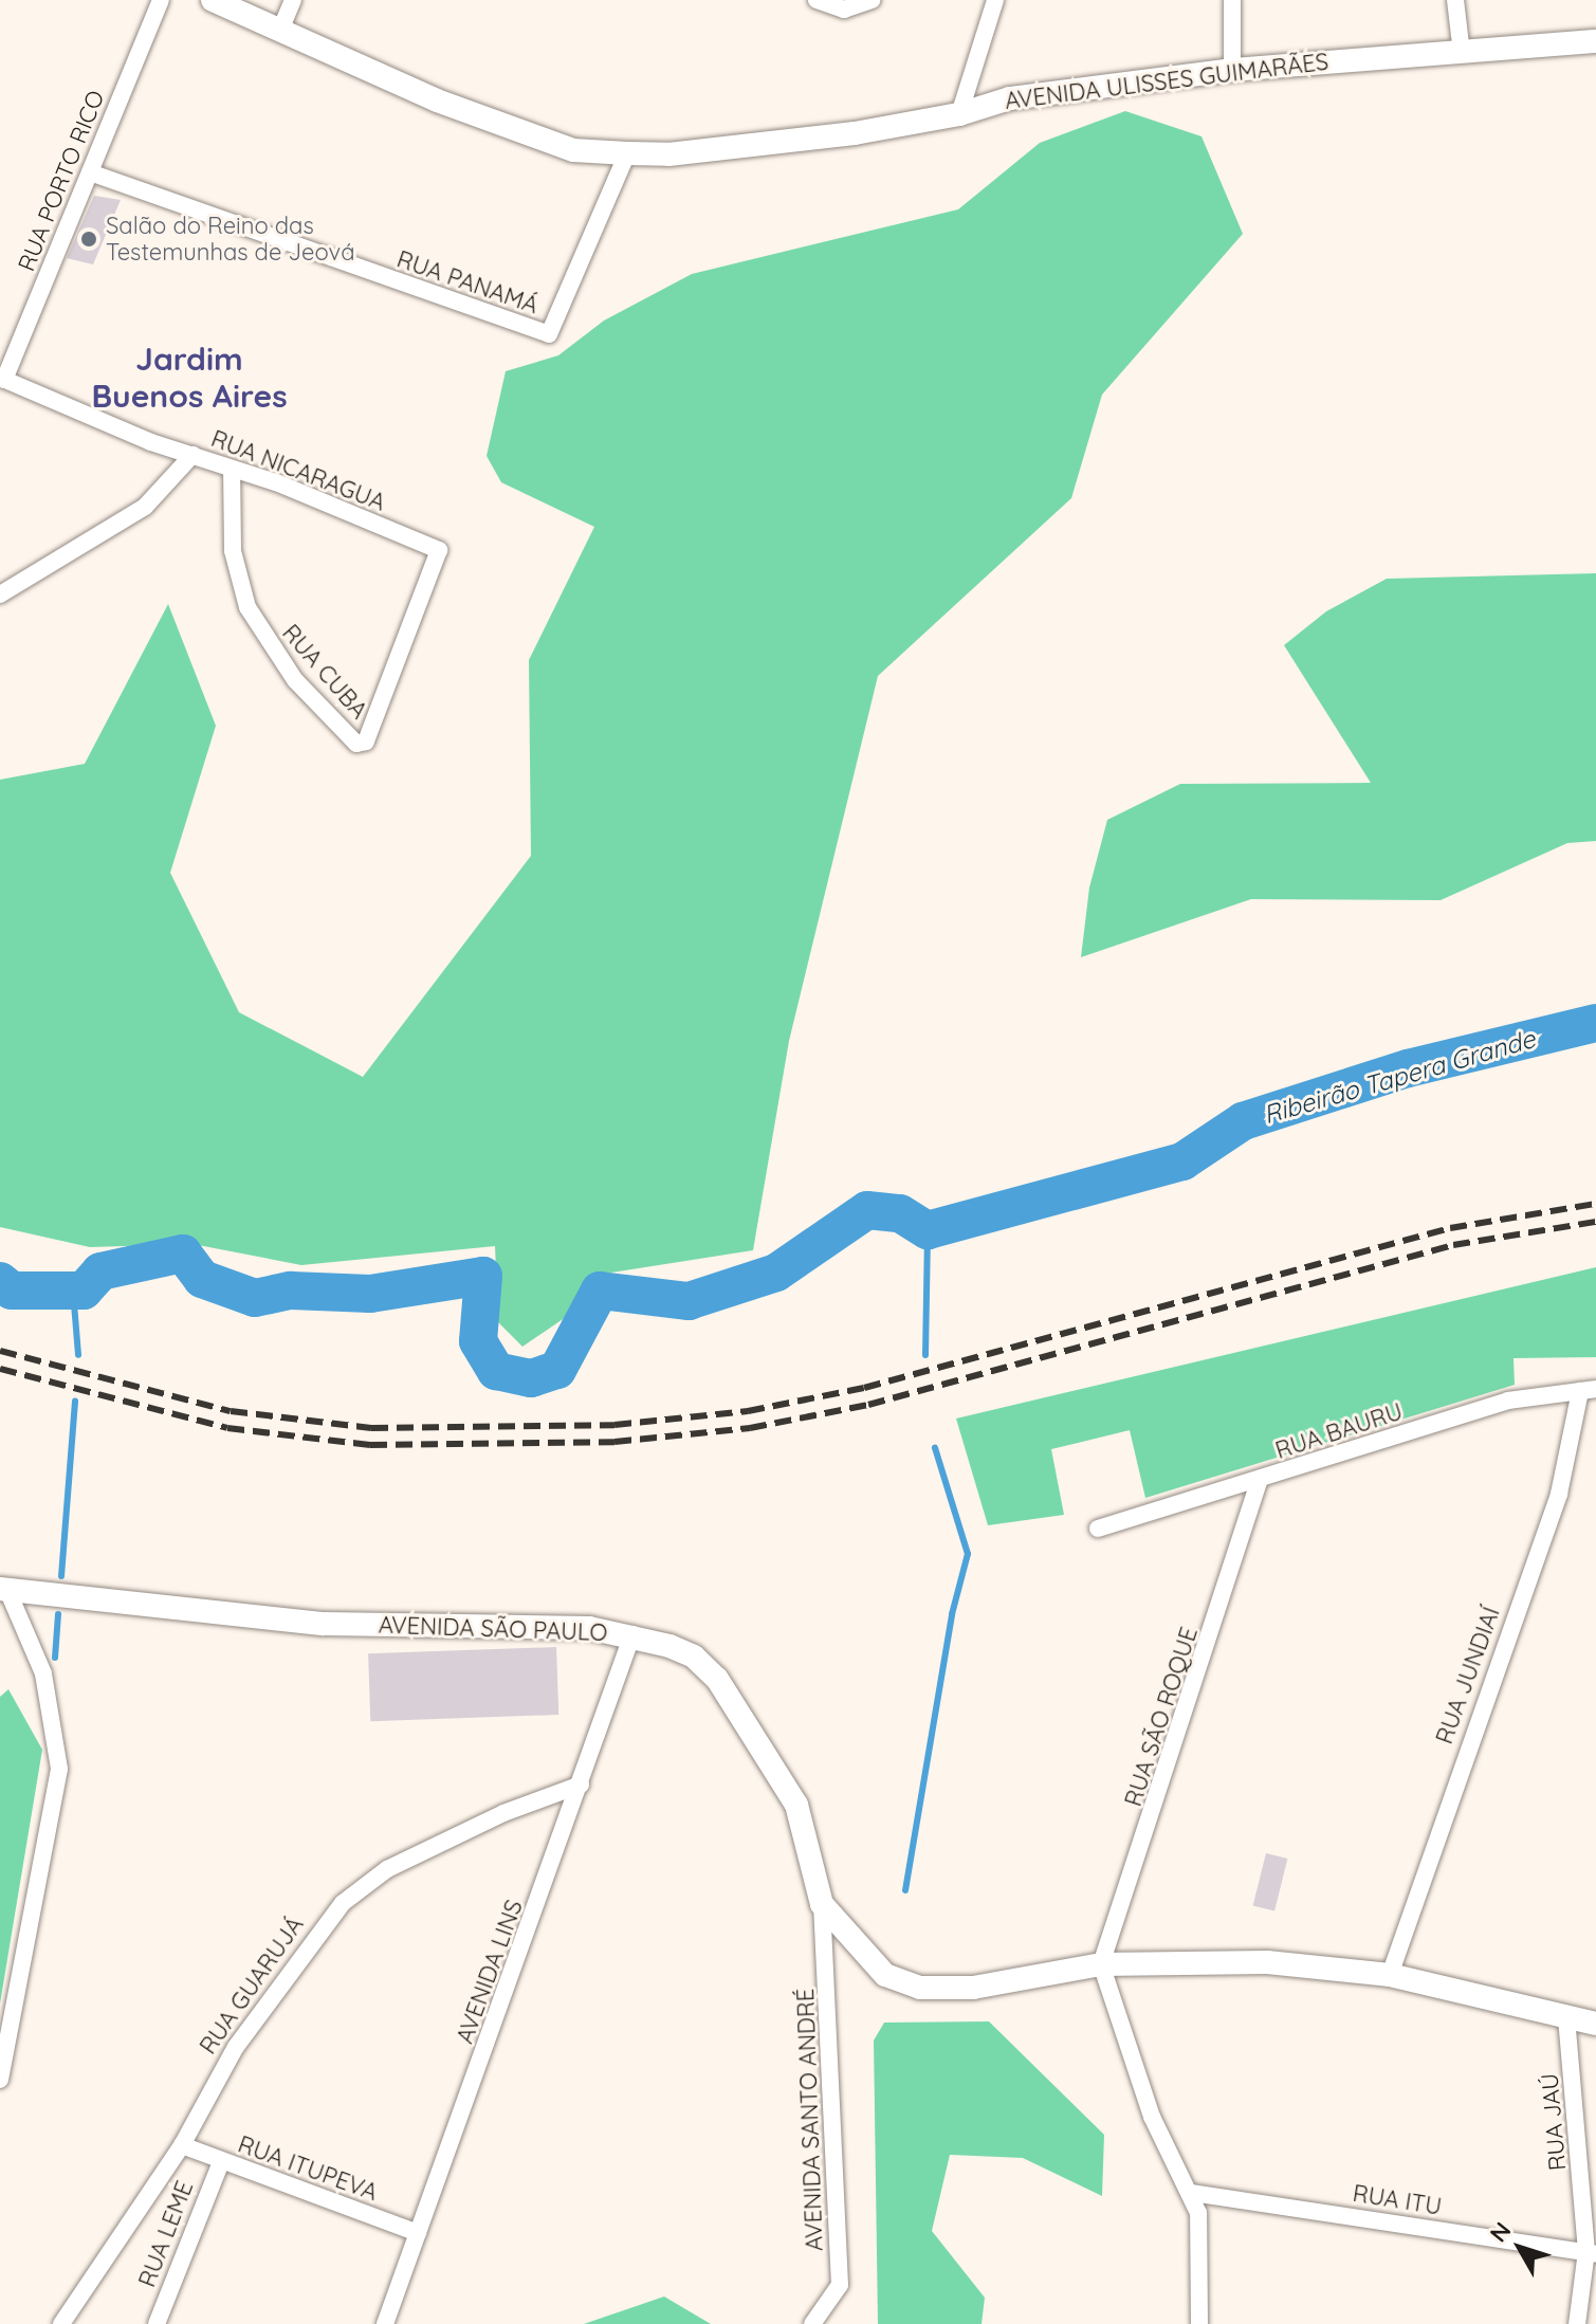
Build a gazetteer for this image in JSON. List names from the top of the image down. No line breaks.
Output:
{"streets":{"main road":["AVENIDA ULISSES GUIMARÃES","AVENIDA SÃO PAULO"],"street":["RUA PORTO RICO","RUA PANAMÁ","RUA NICARAGUA","RUA CUBA","RUA BAURU","RUA JUNDIAÍ","RUA SÃO ROQUE","AVENIDA LINS","RUA GUARUJÁ","AVENIDA SANTO ANDRÉ","RUA JAÚ","RUA ITUPEVA","RUA ITU","RUA LEME"]},"crossings":[["AVENIDA ULISSES GUIMARÃES","RUA PANAMÁ"],["RUA PORTO RICO","RUA PANAMÁ"],["RUA PORTO RICO","RUA NICARAGUA"],["RUA NICARAGUA","RUA CUBA"],["RUA BAURU","RUA JUNDIAÍ"],["RUA BAURU","RUA SÃO ROQUE"],["AVENIDA SÃO PAULO","RUA JUNDIAÍ"],["AVENIDA SÃO PAULO","RUA SÃO ROQUE"],["AVENIDA SÃO PAULO","AVENIDA LINS"],["AVENIDA SÃO PAULO","AVENIDA SANTO ANDRÉ"],["AVENIDA SÃO PAULO","RUA JAÚ"],["AVENIDA LINS","RUA GUARUJÁ"],["AVENIDA LINS","RUA ITUPEVA"],["RUA GUARUJÁ","RUA ITUPEVA"],["RUA JAÚ","RUA ITU"],["RUA ITUPEVA","RUA LEME"]],"districts":["Jardim Buenos Aires"],"water":["Ribeirão Tapera Grande"],"places":["Salão do Reino das Testemunhas de Jeová"],"north":"top left"}
